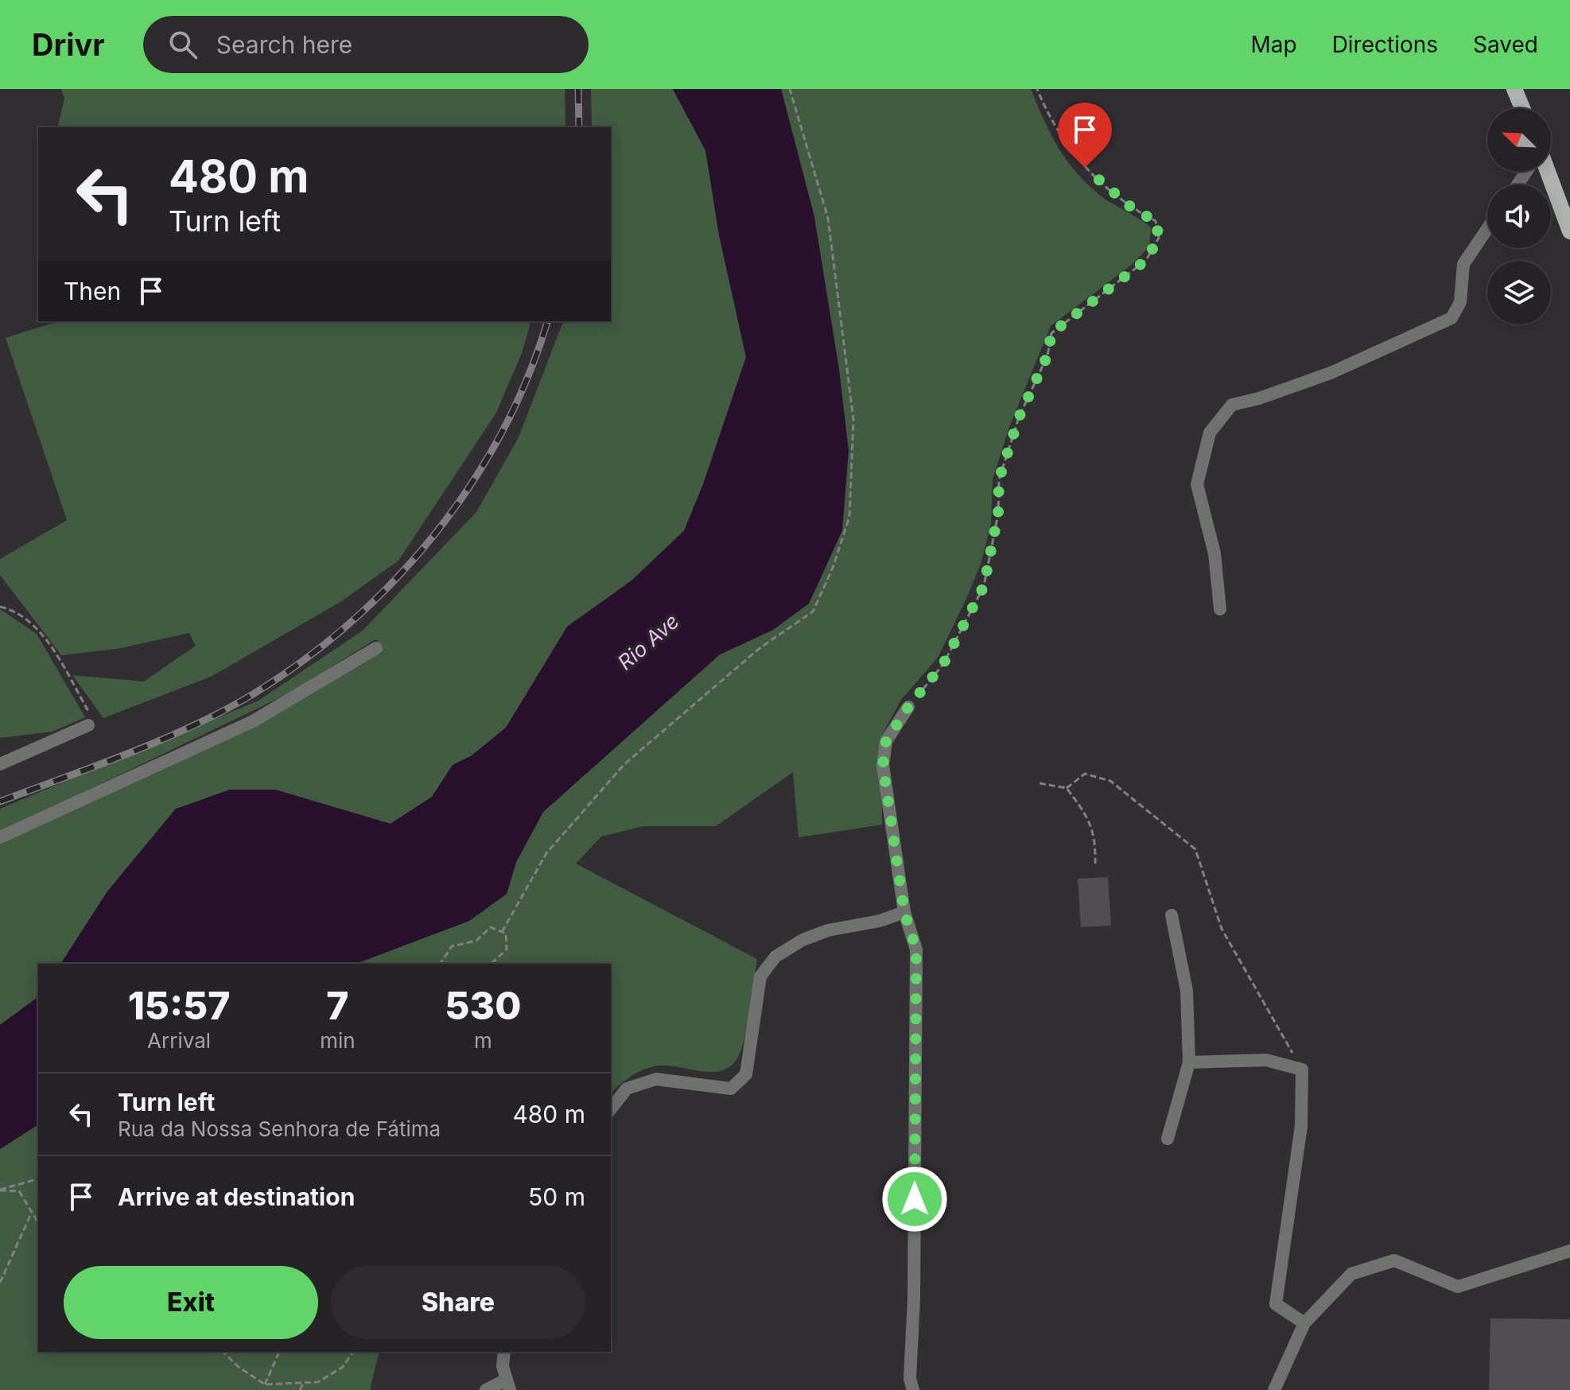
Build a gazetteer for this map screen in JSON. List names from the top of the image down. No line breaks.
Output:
{"water":["Rio Ave"],"north":"top left","page":{"header":"Drivr","search":"Search here","nav":["Map","Directions","Saved"],"turn":["480 m","Turn left"],"then":"Then","eta":["15:57","Arrival","7","min","530","m"],"list":[{"name":"Turn left","note":"Rua da Nossa Senhora de Fátima","value":"480 m"},{"name":"Arrive at destination","value":"50 m"}],"buttons":["Exit","Share"]}}
